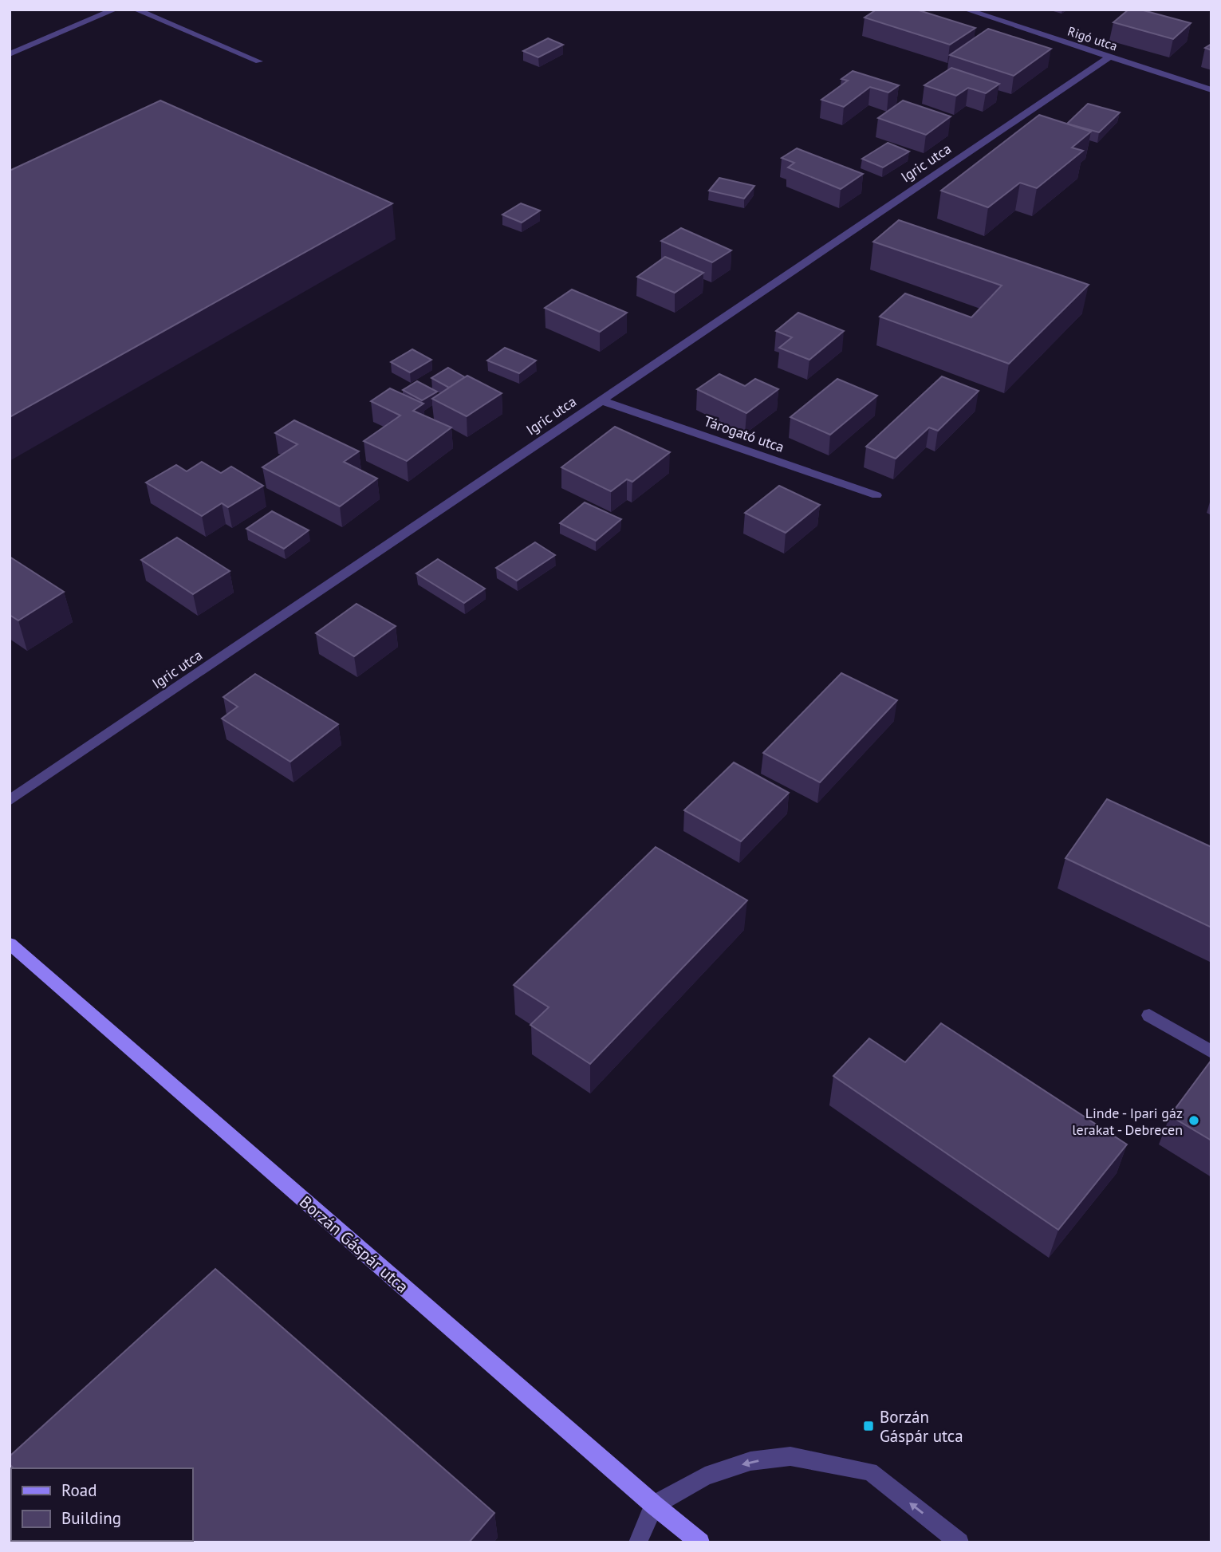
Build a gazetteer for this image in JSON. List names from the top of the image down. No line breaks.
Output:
{"streets":{"street":["Rigó utca","Igric utca","Tárogató utca","Borzán Gáspár utca"]},"crossings":[["Rigó utca","Igric utca"],["Igric utca","Tárogató utca"]],"places":{"other":["Linde - Ipari gáz lerakat - Debrecen"],"transit":["Borzán Gáspár utca"]},"legend":["Road","Building"]}
